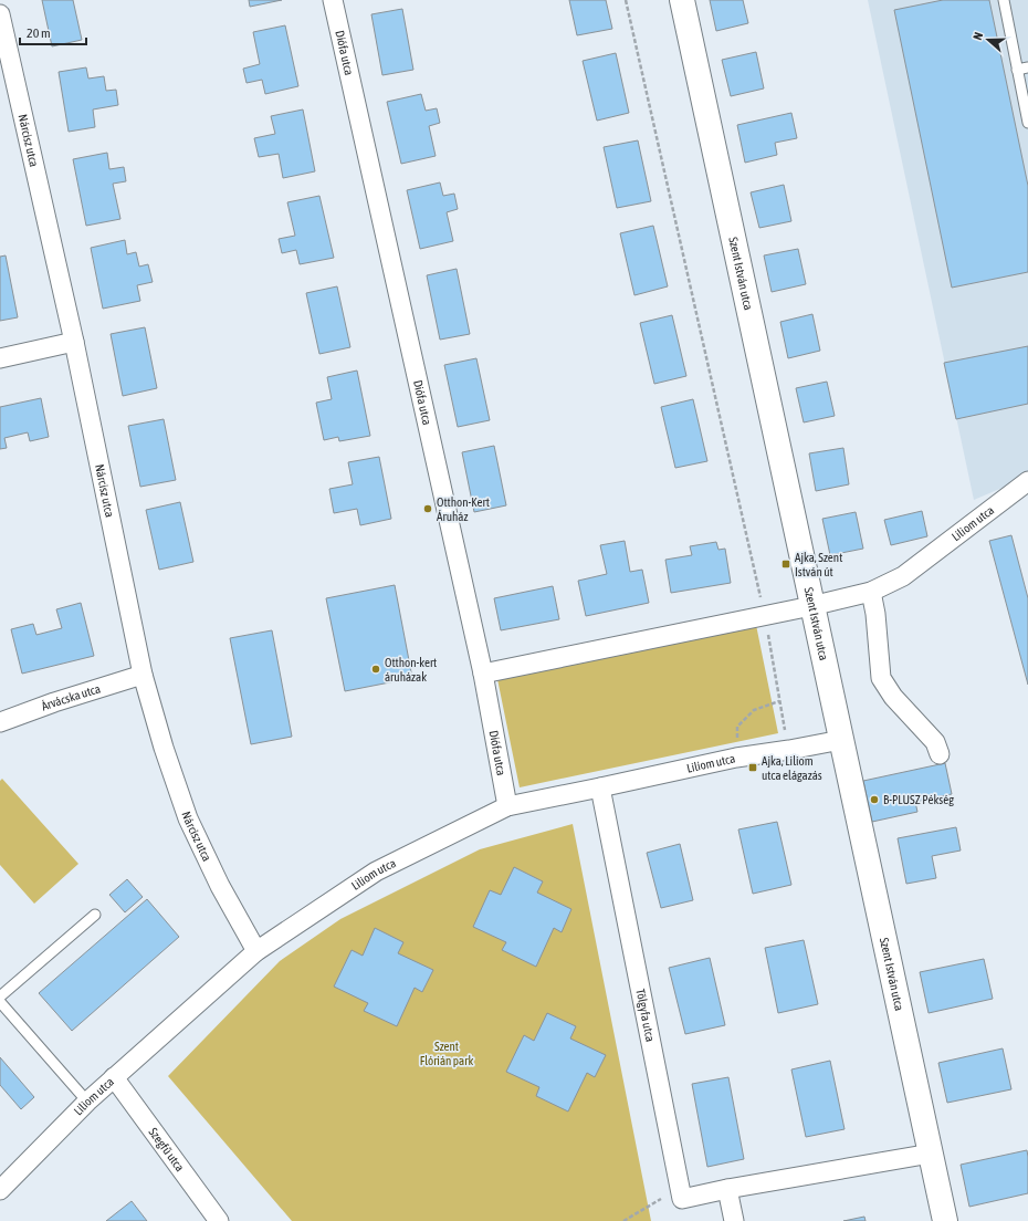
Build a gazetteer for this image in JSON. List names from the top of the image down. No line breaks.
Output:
{"streets":{"main road":["Szent István utca"],"street":["Diófa utca","Nárcisz utca","Liliom utca","Árvácska utca","Tölgyfa utca","Szegfű utca"]},"crossings":[["Diófa utca","Liliom utca"],["Nárcisz utca","Liliom utca"],["Nárcisz utca","Árvácska utca"],["Szent István utca","Liliom utca"],["Liliom utca","Tölgyfa utca"],["Liliom utca","Szegfű utca"]],"parks":["Szent Flórián park"],"places":{"other":["Otthon-Kert Áruház","Otthon-kert áruházak","B-PLUSZ Pékség"],"transit":["Ajka, Szent István út","Ajka, Liliom utca elágazás"]},"scale_bar":"20 m","north":"left"}
